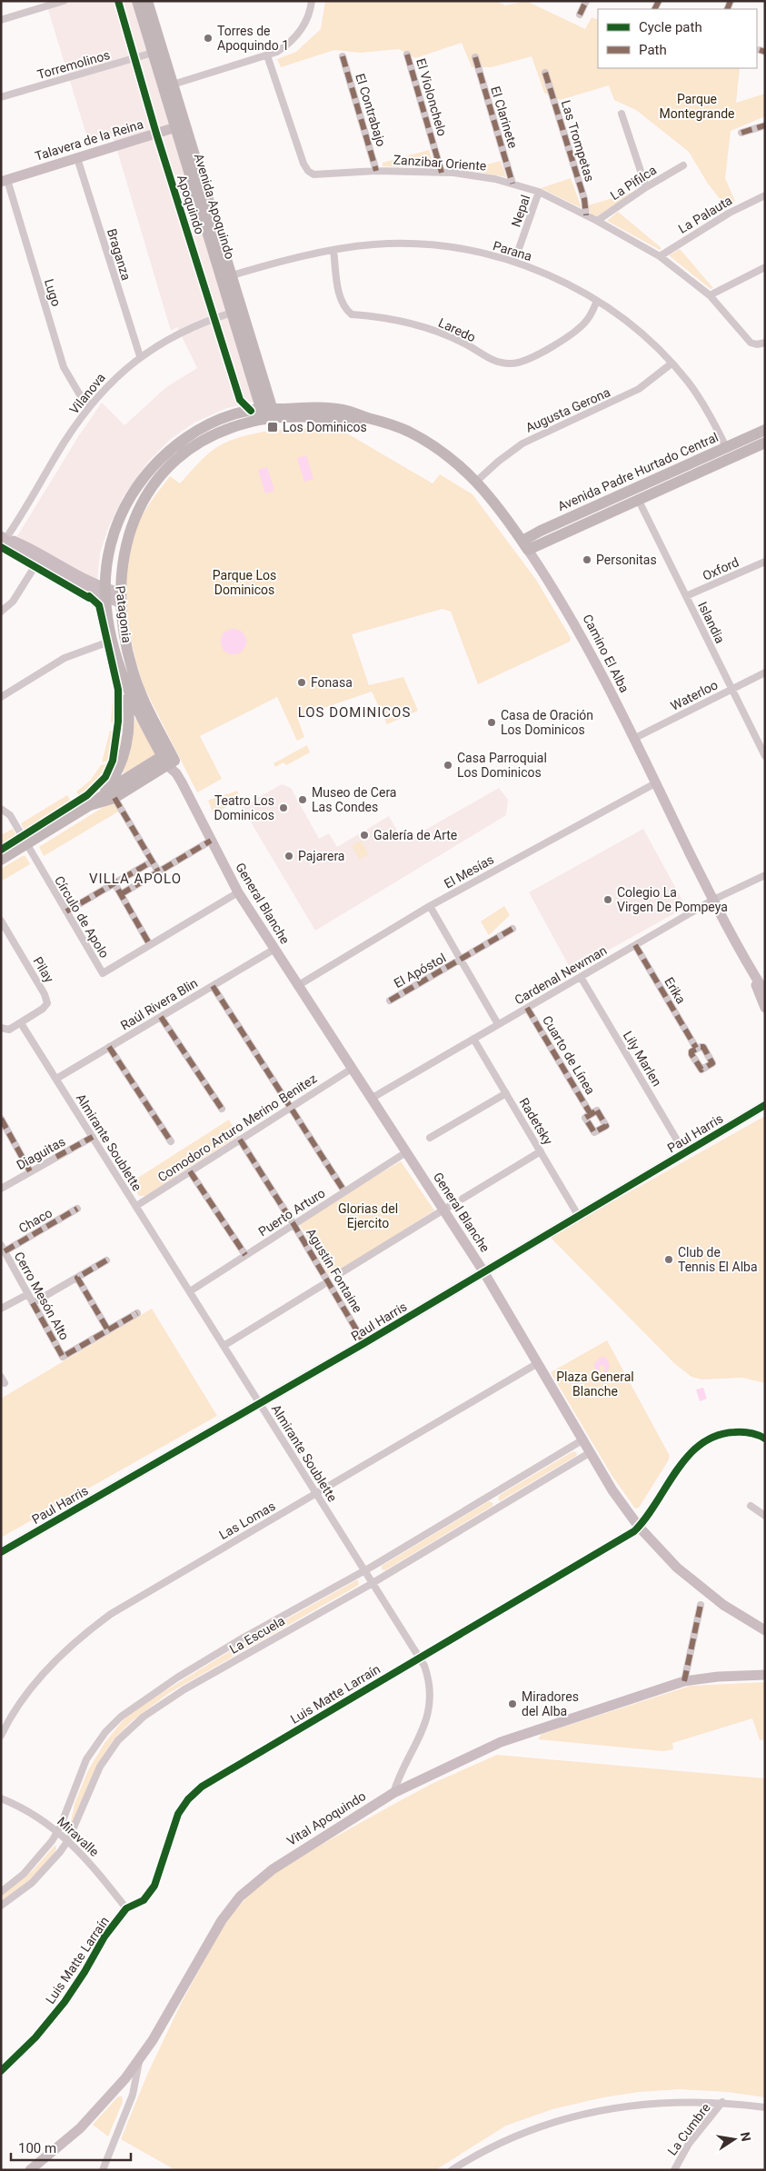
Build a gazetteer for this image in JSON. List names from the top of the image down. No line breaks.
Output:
{"streets":{"main road":["Avenida Apoquindo","Avenida Padre Hurtado Central","Patagonia","Camino El Alba"],"street":["Torremolinos","El Violonchelo","El Contrabajo","El Clarinete","Talavera de la Reina","Las Trompetas","Zanzibar Oriente","La Pifilca","Nepal","La Palauta","Parana","Braganza","Lugo","Laredo","Vilanova","Augusta Gerona","Oxford","Islandia","Waterloo","El Mesías","General Blanche","Círculo de Apolo","Pilay","El Apóstol","Cardenal Newman","Erika","Raúl Rivera Blin","Cuarto de Línea","Lily Marlen","Radetsky","Comodoro Arturo Merino Benitez","Paul Harris","Almirante Soublette","Diaguitas","Puerto Arturo","Chaco","Agustín Fontaine","Cerro Mesón Alto","Las Lomas","La Escuela","Luis Matte Larraín","Vital Apoquindo","Miravalle","La Cumbre"],"cycle path":["Apoquindo"]},"crossings":[["Torremolinos","Avenida Apoquindo"],["El Violonchelo","Zanzibar Oriente"],["El Contrabajo","Zanzibar Oriente"],["El Clarinete","Zanzibar Oriente"],["Talavera de la Reina","Avenida Apoquindo"],["Talavera de la Reina","Braganza"],["Talavera de la Reina","Lugo"],["Las Trompetas","Zanzibar Oriente"],["Zanzibar Oriente","La Pifilca"],["Zanzibar Oriente","Nepal"],["Zanzibar Oriente","La Palauta"],["Avenida Apoquindo","Parana"],["Avenida Apoquindo","Vilanova"],["Avenida Apoquindo","Patagonia"],["Avenida Apoquindo","Camino El Alba"],["Nepal","Parana"],["Parana","Laredo"],["Parana","Augusta Gerona"],["Parana","Avenida Padre Hurtado Central"],["Braganza","Vilanova"],["Lugo","Vilanova"],["Augusta Gerona","Camino El Alba"],["Avenida Padre Hurtado Central","Islandia"],["Avenida Padre Hurtado Central","Camino El Alba"],["Oxford","Islandia"],["Patagonia","Camino El Alba"],["Patagonia","General Blanche"],["Islandia","Waterloo"],["Camino El Alba","Waterloo"],["Camino El Alba","El Mesías"],["Camino El Alba","Cardenal Newman"],["El Mesías","General Blanche"],["El Mesías","El Apóstol"],["General Blanche","Círculo de Apolo"],["General Blanche","Cardenal Newman"],["General Blanche","Raúl Rivera Blin"],["General Blanche","Comodoro Arturo Merino Benitez"],["General Blanche","Paul Harris"],["General Blanche","Puerto Arturo"],["General Blanche","Las Lomas"],["General Blanche","La Escuela"],["General Blanche","Luis Matte Larraín"],["Pilay","Almirante Soublette"],["El Apóstol","Cardenal Newman"],["Cardenal Newman","Erika"],["Cardenal Newman","Cuarto de Línea"],["Cardenal Newman","Lily Marlen"],["Cardenal Newman","Radetsky"],["Raúl Rivera Blin","Almirante Soublette"],["Lily Marlen","Paul Harris"],["Radetsky","Paul Harris"],["Comodoro Arturo Merino Benitez","Almirante Soublette"],["Comodoro Arturo Merino Benitez","Agustín Fontaine"],["Paul Harris","Almirante Soublette"],["Paul Harris","Agustín Fontaine"],["Almirante Soublette","Diaguitas"],["Almirante Soublette","Puerto Arturo"],["Almirante Soublette","Las Lomas"],["Almirante Soublette","La Escuela"],["Almirante Soublette","Luis Matte Larraín"],["Almirante Soublette","Vital Apoquindo"],["Puerto Arturo","Agustín Fontaine"],["Chaco","Cerro Mesón Alto"],["La Escuela","Miravalle"],["Luis Matte Larraín","Miravalle"]],"districts":["LOS DOMINICOS","VILLA APOLO"],"parks":["Parque Montegrande","Parque Los Dominicos","Glorias del Ejercito","Plaza General Blanche"],"places":{"other":["Torres de Apoquindo 1","Personitas","Fonasa","Casa de Oración Los Dominicos","Casa Parroquial Los Dominicos","Museo de Cera Las Condes","Teatro Los Dominicos","Galería de Arte","Pajarera","Colegio La Virgen De Pompeya","Club de Tennis El Alba","Miradores del Alba"],"transit":["Los Dominicos"]},"legend":["Cycle path","Path"],"scale_bar":"100 m","north":"right"}
